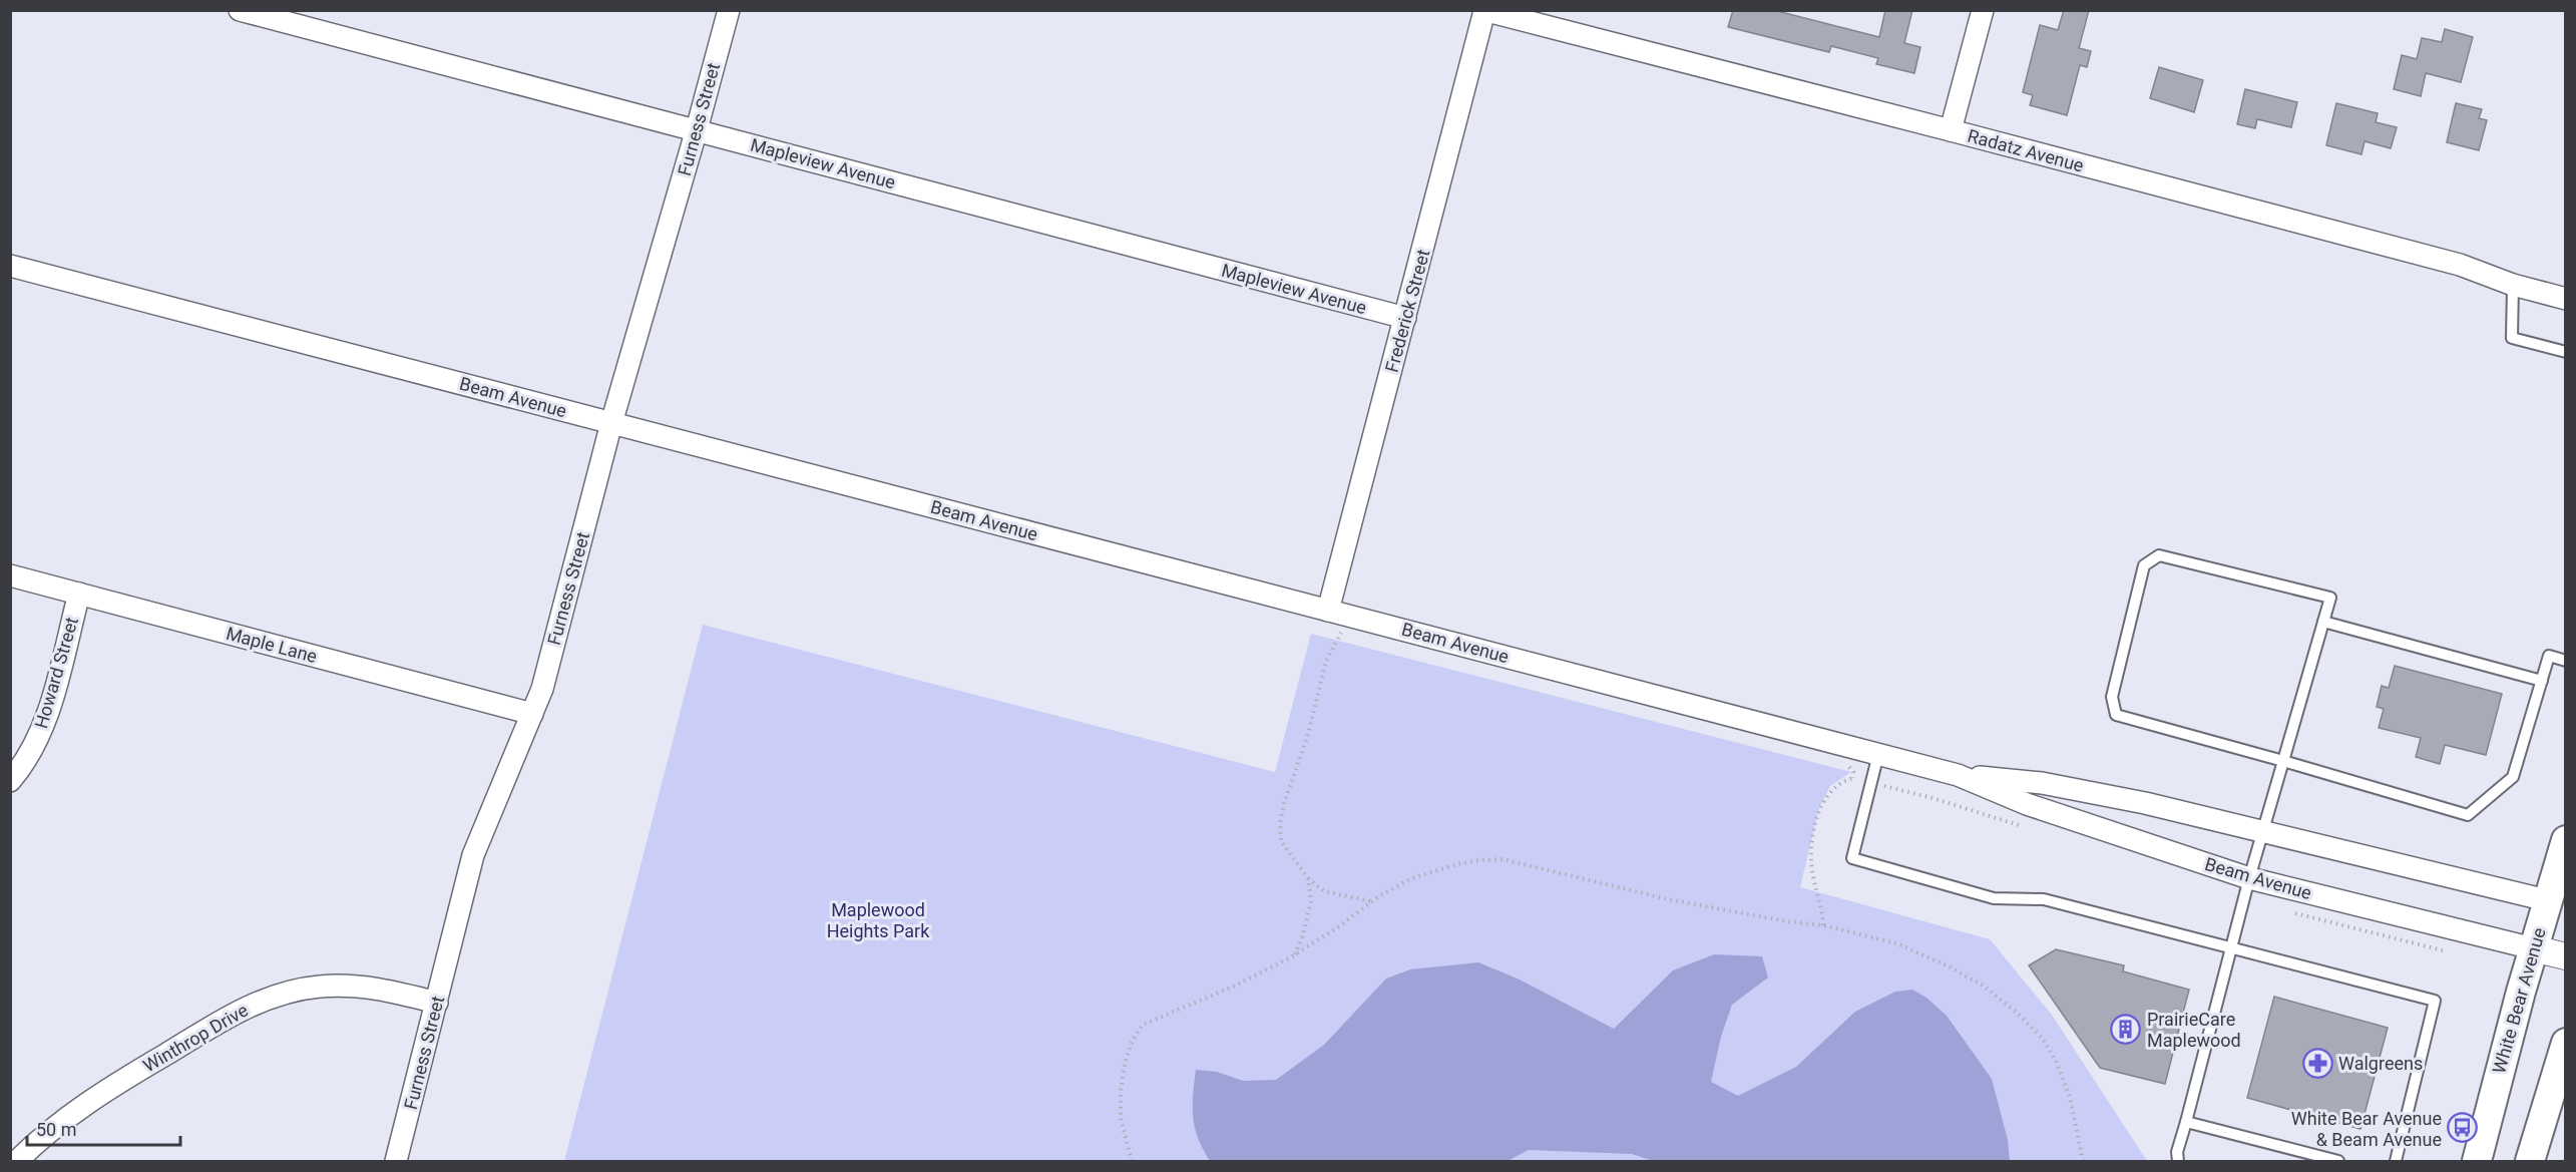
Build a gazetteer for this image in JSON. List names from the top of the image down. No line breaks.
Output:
{"streets":{"main road":["White Bear Avenue"],"street":["Furness Street","Radatz Avenue","Mapleview Avenue","Frederick Street","Beam Avenue","Maple Lane","Howard Street","Winthrop Drive"]},"crossings":[["Furness Street","Mapleview Avenue"],["Furness Street","Beam Avenue"],["Furness Street","Maple Lane"],["Furness Street","Winthrop Drive"],["Radatz Avenue","Frederick Street"],["Mapleview Avenue","Frederick Street"],["Frederick Street","Beam Avenue"],["Beam Avenue","White Bear Avenue"],["Maple Lane","Howard Street"]],"parks":["Maplewood Heights Park"],"places":{"building":["PrairieCare Maplewood"],"pharmacy":["Walgreens"],"bus stop":["White Bear Avenue & Beam Avenue"]},"scale_bar":"50 m"}
